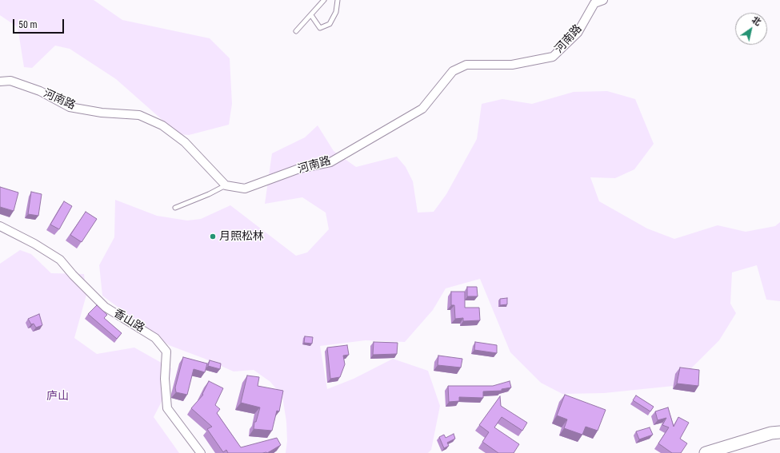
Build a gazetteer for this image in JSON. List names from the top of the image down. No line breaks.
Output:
{"streets":{"street":["河南路","香山路"]},"parks":["庐山"],"places":["月照松林"],"scale_bar":"50 m","north":"top right"}
